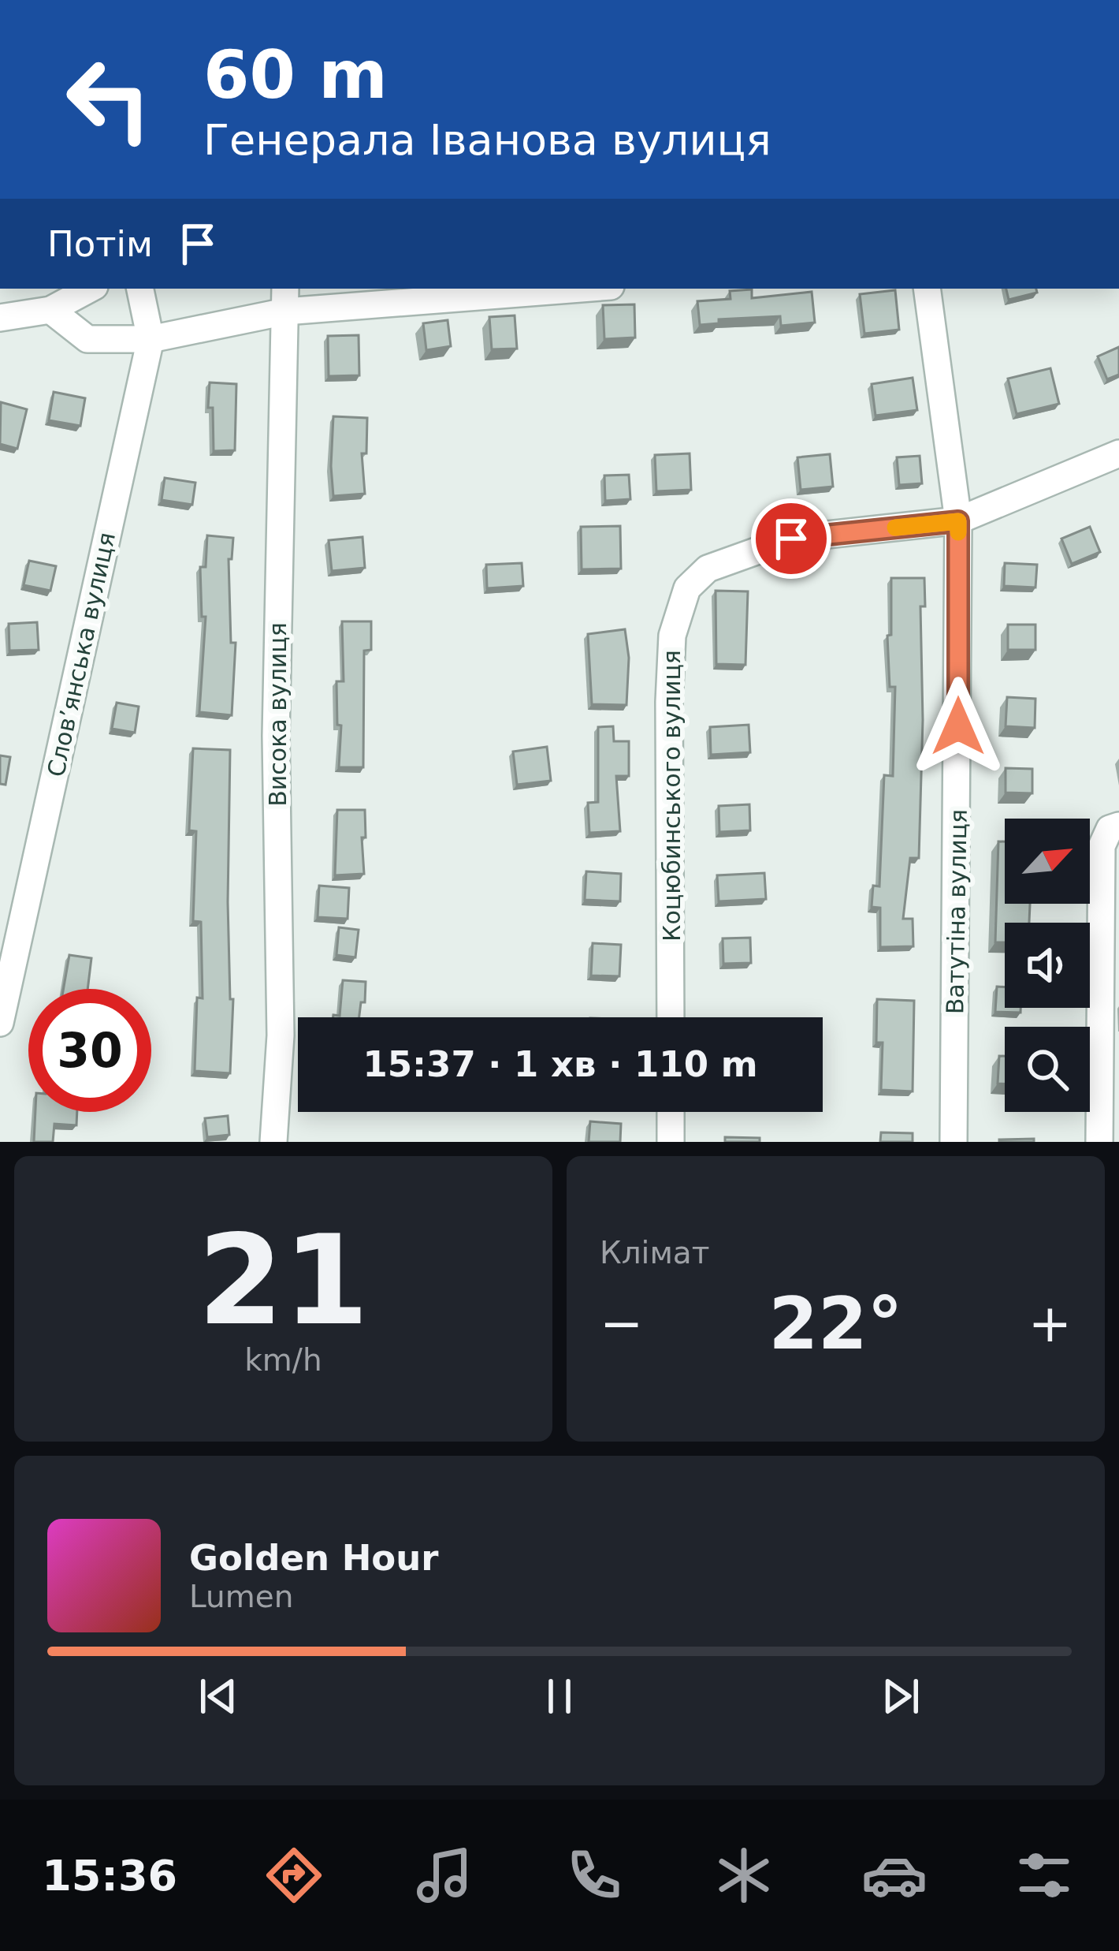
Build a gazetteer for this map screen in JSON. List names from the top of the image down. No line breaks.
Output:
{"streets":{"street":["Слов’янська вулиця","Висока вулиця","Коцюбинського вулиця","Ватутіна вулиця"]},"crossings":[["Коцюбинського вулиця","Ватутіна вулиця"]],"north":"top right","page":{"turn":["60 m","Генерала Іванова вулиця"],"then":"Потім","limit":"30","trip":"15:37 · 1 хв · 110 m","tile":[["21","km/h"],"Клімат"],"heat":["−","22°","+"],"song":["Golden Hour","Lumen"],"tabs":"15:36"}}
